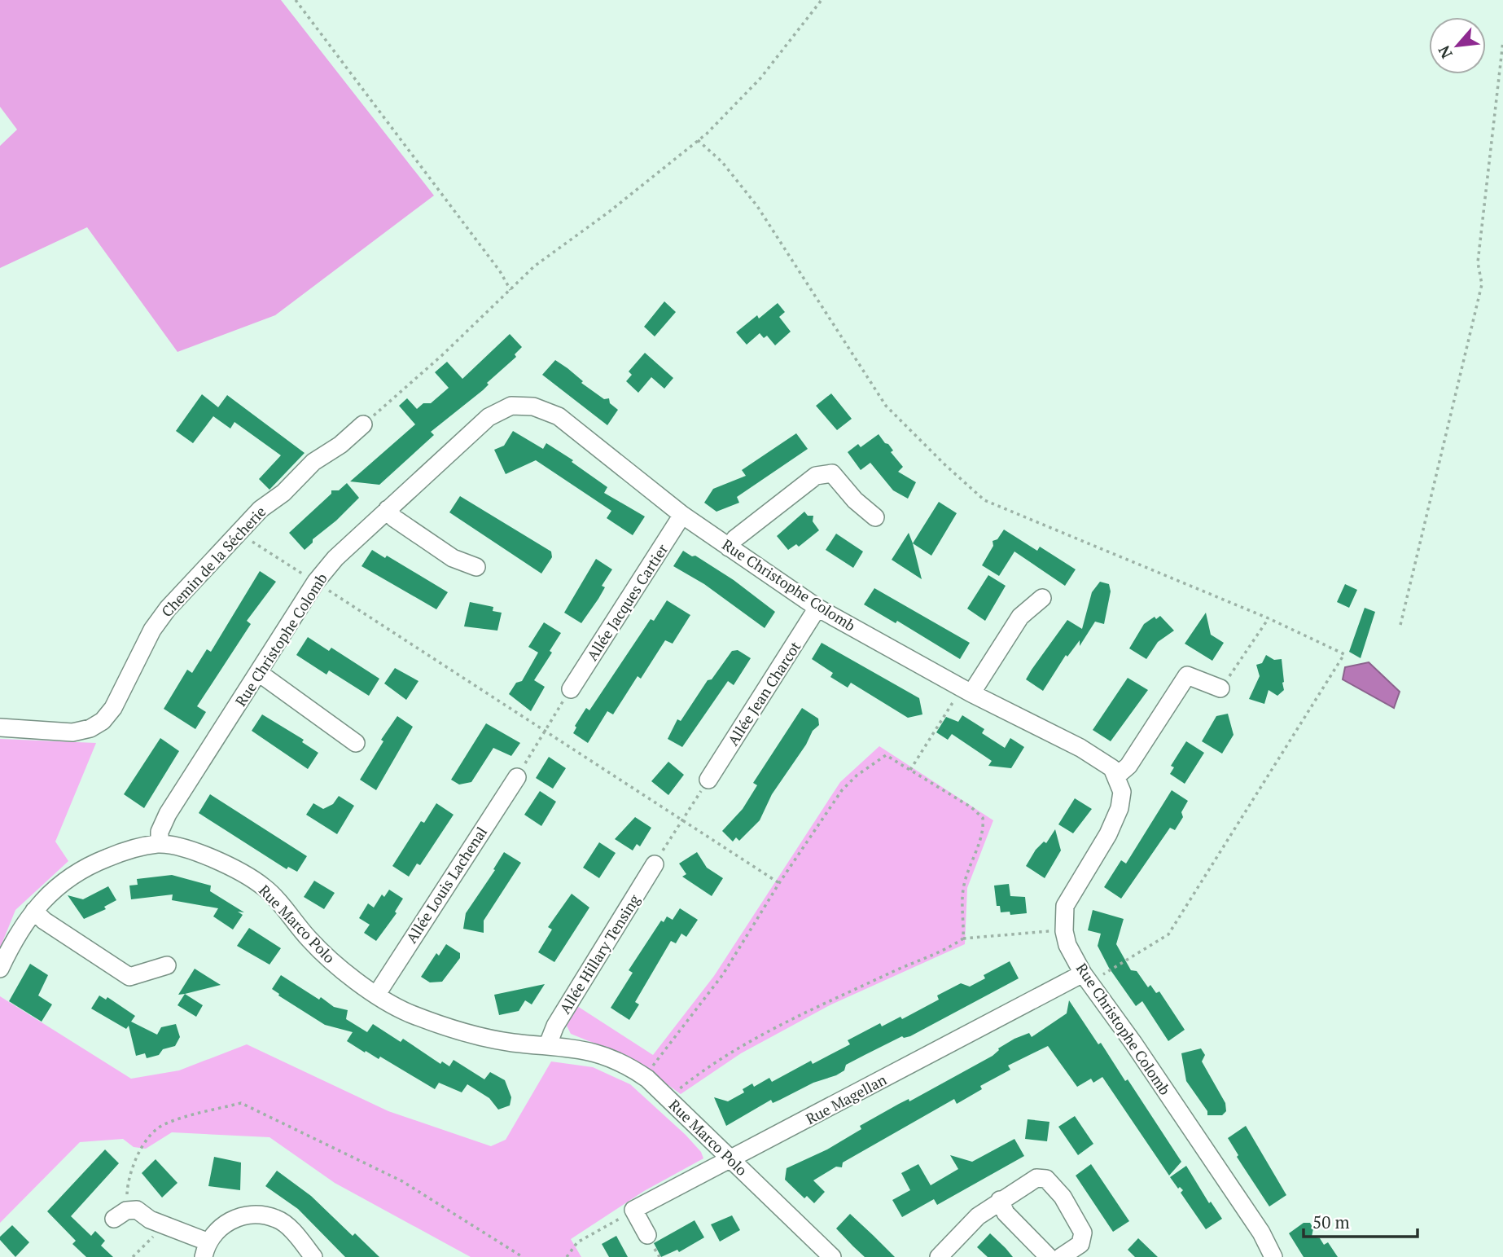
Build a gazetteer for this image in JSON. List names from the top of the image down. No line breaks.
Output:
{"streets":{"street":["Chemin de la Sécherie","Rue Christophe Colomb","Allée Jacques Cartier","Allée Jean Charcot","Allée Louis Lachenal","Rue Marco Polo","Allée Hillary Tensing","Rue Magellan"]},"crossings":[["Rue Christophe Colomb","Allée Jacques Cartier"],["Rue Christophe Colomb","Allée Jean Charcot"],["Rue Christophe Colomb","Rue Marco Polo"],["Rue Christophe Colomb","Rue Magellan"],["Allée Louis Lachenal","Rue Marco Polo"],["Rue Marco Polo","Allée Hillary Tensing"],["Rue Marco Polo","Rue Magellan"]],"scale_bar":"50 m","north":"bottom left"}
